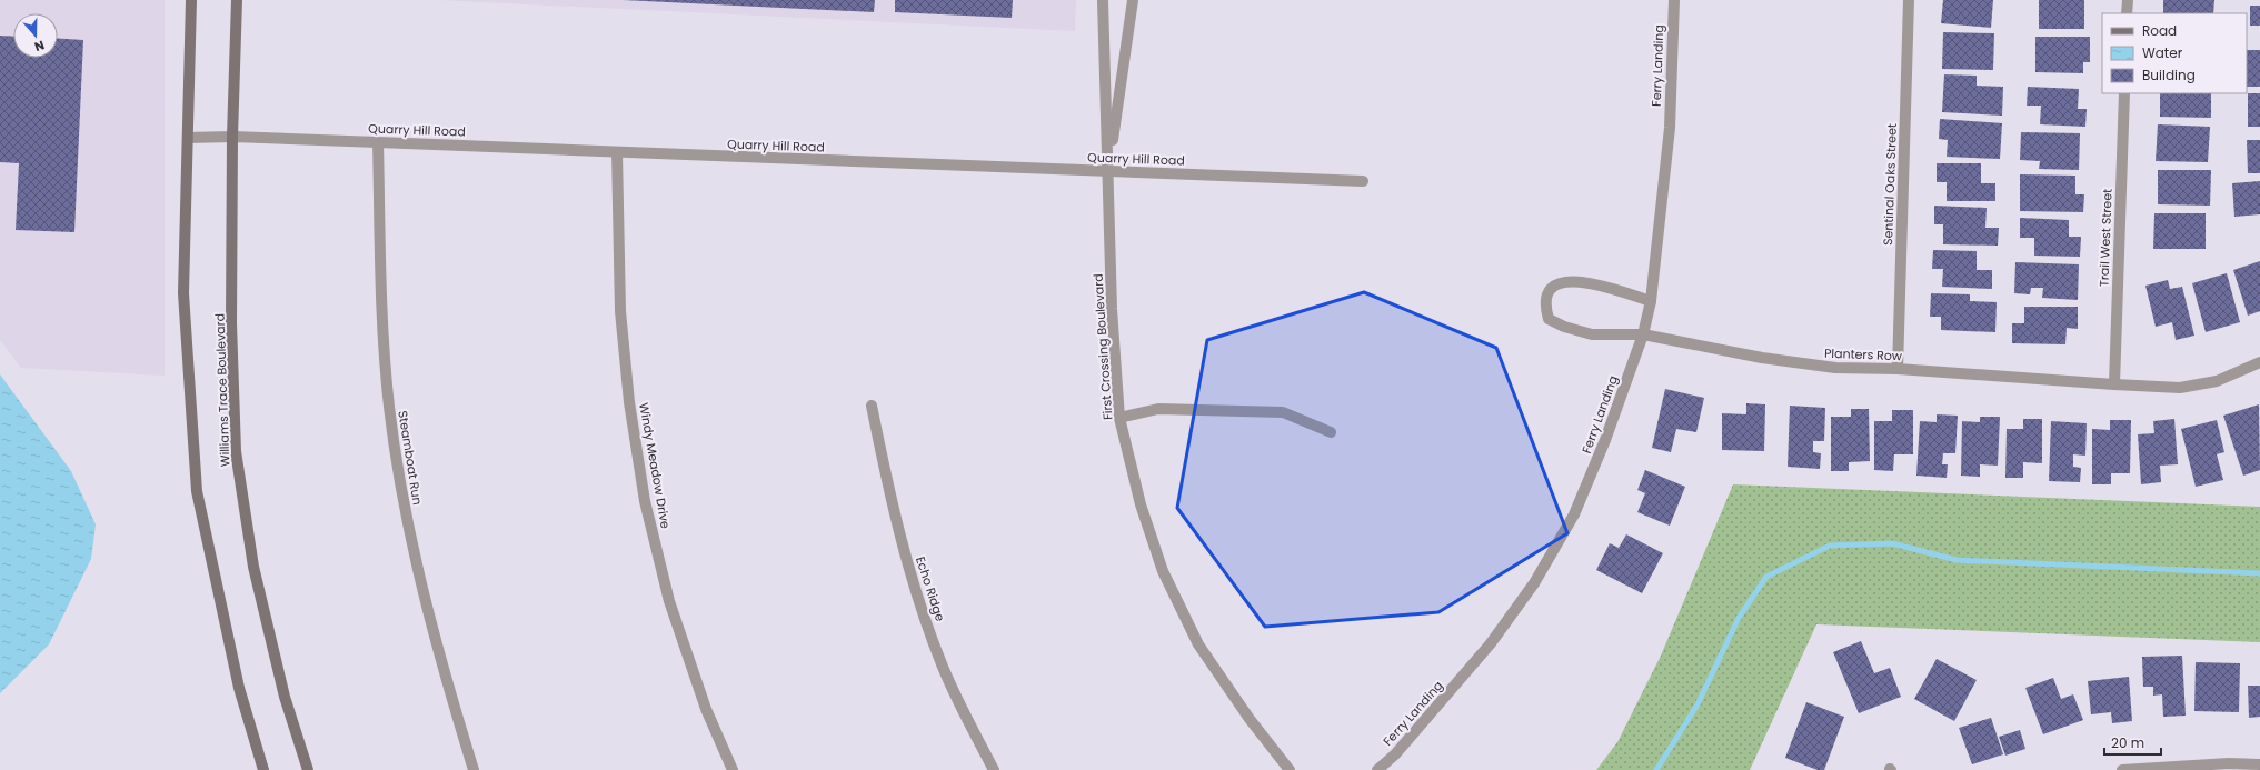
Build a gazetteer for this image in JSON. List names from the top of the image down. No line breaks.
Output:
{"streets":{"main road":["Williams Trace Boulevard"],"street":["Ferry Landing","Quarry Hill Road","Sentinal Oaks Street","Trail West Street","First Crossing Boulevard","Planters Row","Steamboat Run","Windy Meadow Drive","Echo Ridge"]},"crossings":[["Ferry Landing","Planters Row"],["Quarry Hill Road","First Crossing Boulevard"],["Quarry Hill Road","Williams Trace Boulevard"],["Quarry Hill Road","Steamboat Run"],["Quarry Hill Road","Windy Meadow Drive"],["Sentinal Oaks Street","Planters Row"],["Trail West Street","Planters Row"]],"legend":["Road","Water","Building"],"scale_bar":"20 m","north":"bottom"}
